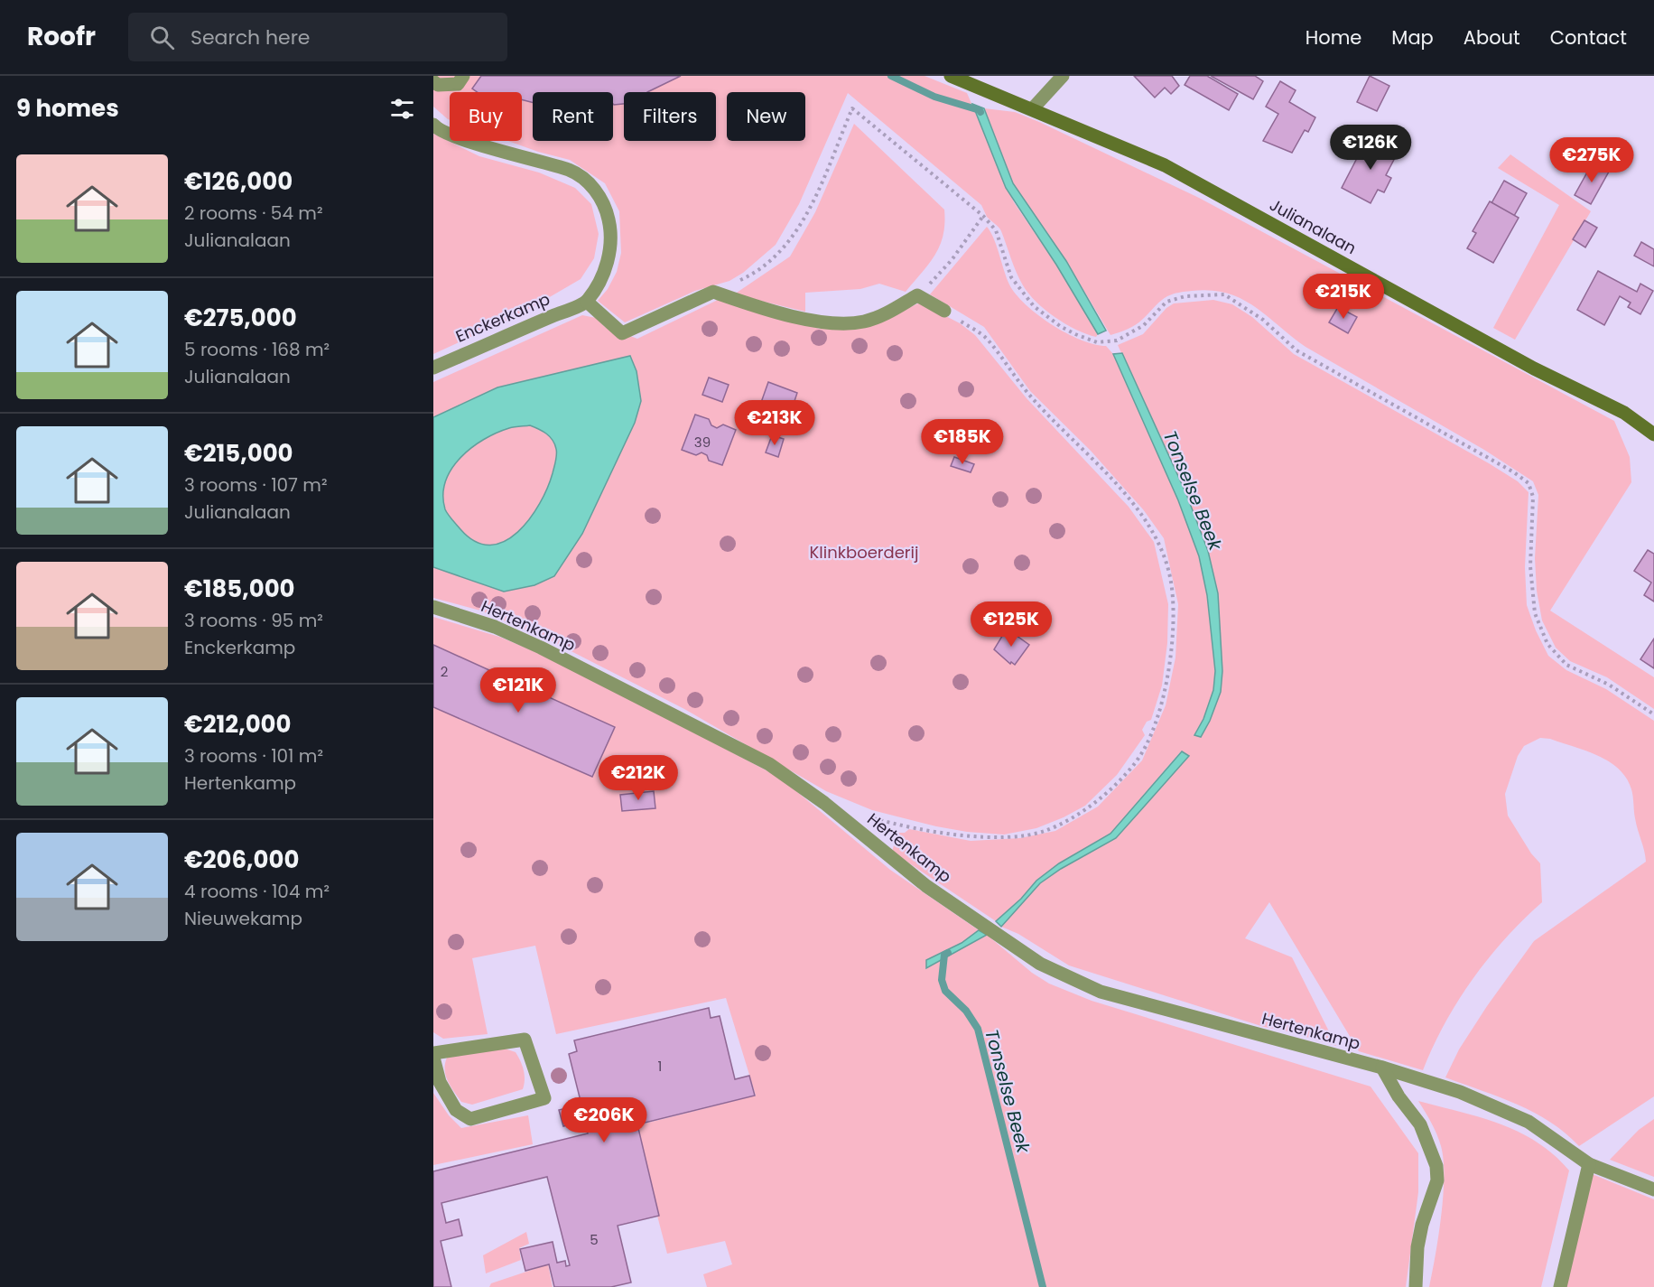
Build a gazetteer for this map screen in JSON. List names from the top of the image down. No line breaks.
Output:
{"streets":{"street":["Julianalaan","Enckerkamp","Hertenkamp"]},"water":["Tonselse Beek"],"parks":["Klinkboerderij"],"house_numbers":["39","2","1","5"],"page":{"header":"Roofr","search":"Search here","nav":["Home","Map","About","Contact"],"heading":"9 homes","chip":["Buy","Rent","Filters","New"],"price":["€126K","€275K","€215K","€213K","€185K","€125K","€121K","€212K","€206K"],"list":[{"name":"€126,000","note":"2 rooms · 54 m² · Julianalaan"},{"name":"€275,000","note":"5 rooms · 168 m² · Julianalaan"},{"name":"€215,000","note":"3 rooms · 107 m² · Julianalaan"},{"name":"€185,000","note":"3 rooms · 95 m² · Enckerkamp"},{"name":"€212,000","note":"3 rooms · 101 m² · Hertenkamp"},{"name":"€206,000","note":"4 rooms · 104 m² · Nieuwekamp"}]}}
